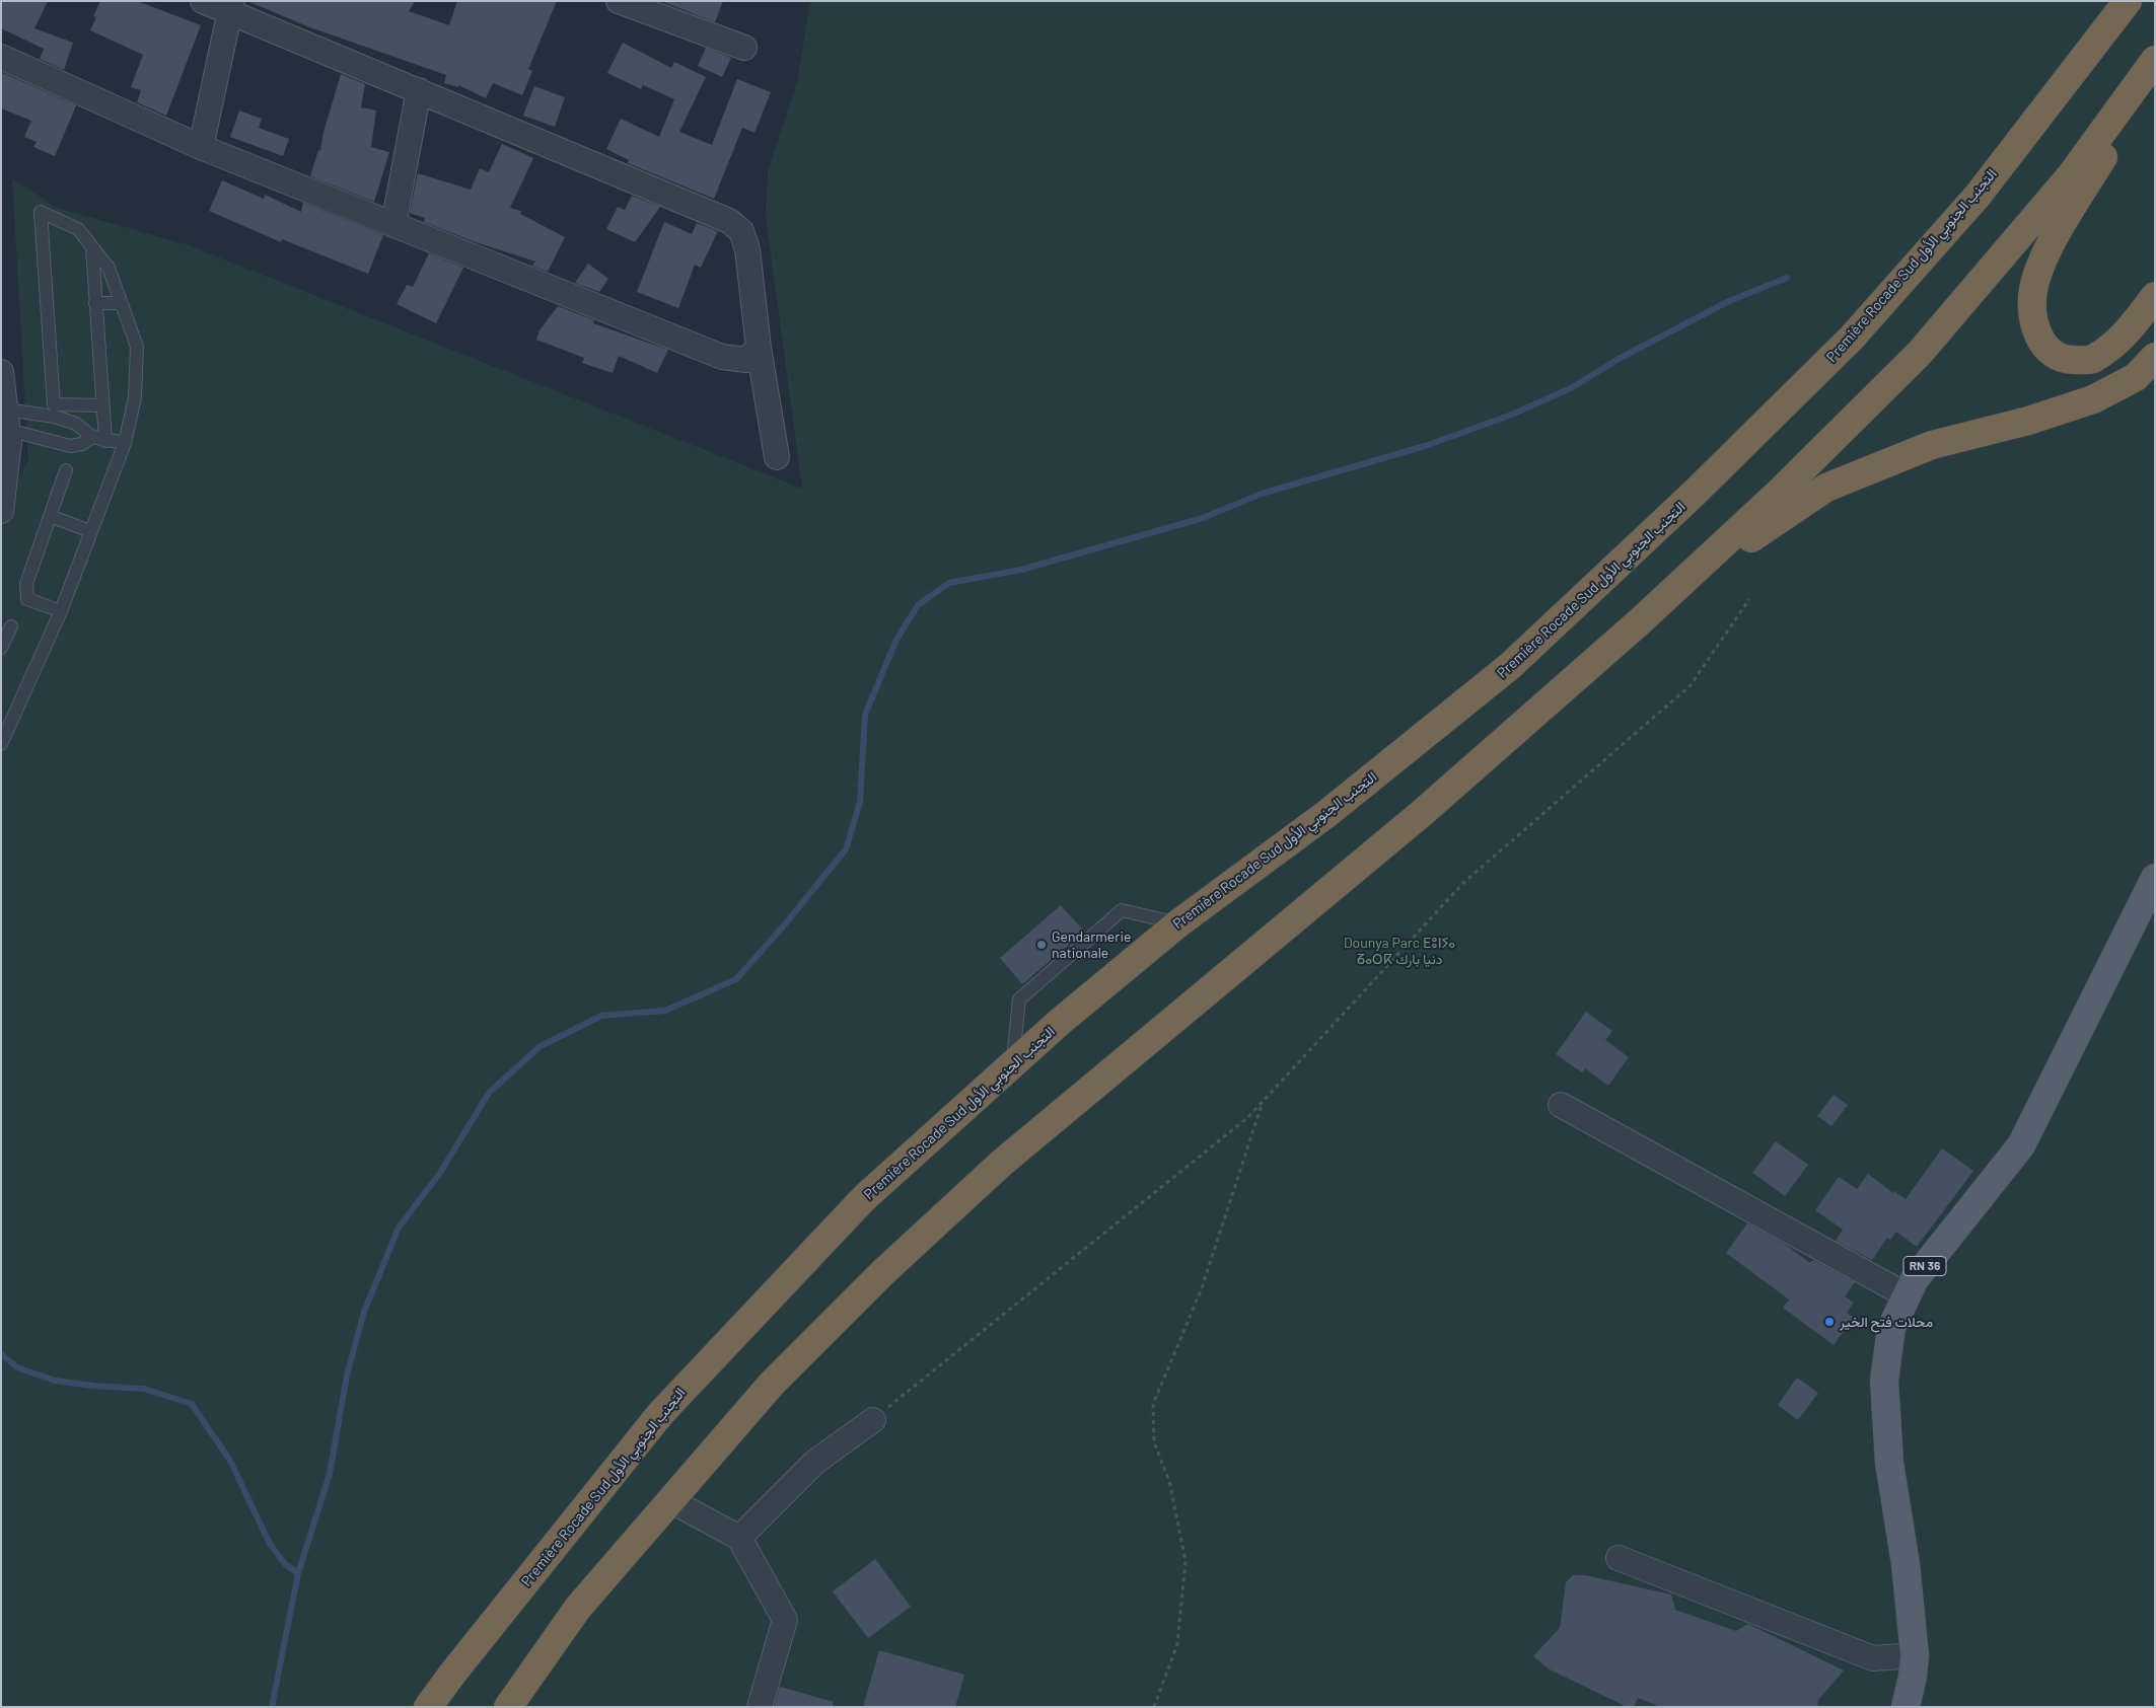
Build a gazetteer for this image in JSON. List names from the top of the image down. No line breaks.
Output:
{"streets":{"highway":["Première Rocade Sud التجنب الجنوبي الأول"],"main road":["RN 36"]},"parks":["Dounya Parc ⴹⵓⵏⵢⴰ ⵒⴰⵔⴽ دنيا بارك"],"places":["Gendarmerie nationale","محلات فتح الخير"]}
